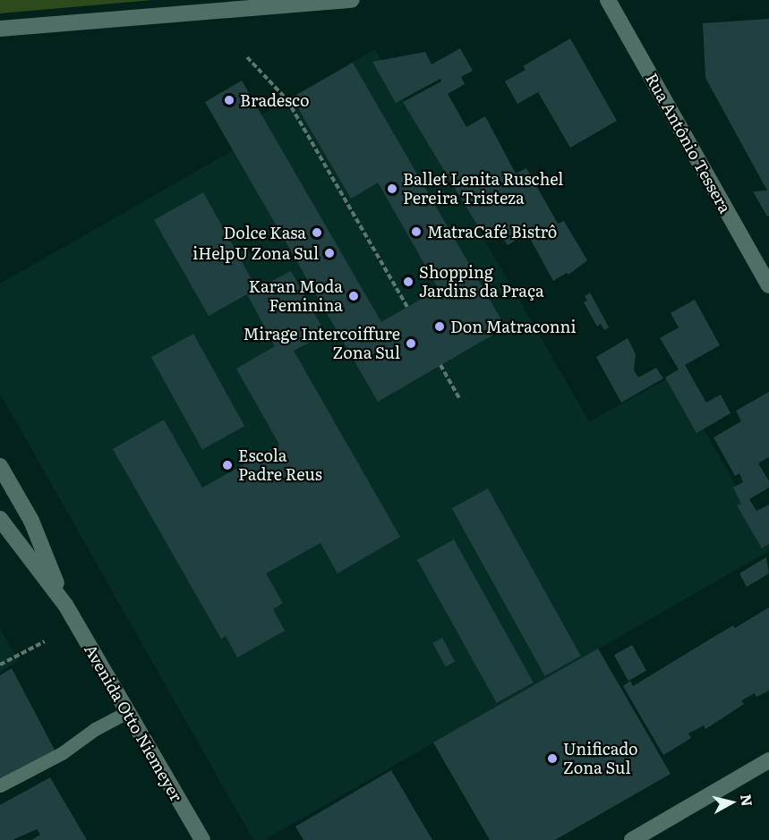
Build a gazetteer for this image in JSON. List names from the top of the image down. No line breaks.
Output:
{"streets":{"main road":["Rua Antônio Tessera","Avenida Otto Niemeyer"]},"places":["Bradesco","Ballet Lenita Ruschel Pereira Tristeza","MatraCafé Bistrô","Dolce Kasa","iHelpU Zona Sul","Shopping Jardins da Praça","Karan Moda Feminina","Don Matraconni","Mirage Intercoiffure Zona Sul","Escola Padre Reus","Unificado Zona Sul"],"north":"right"}
